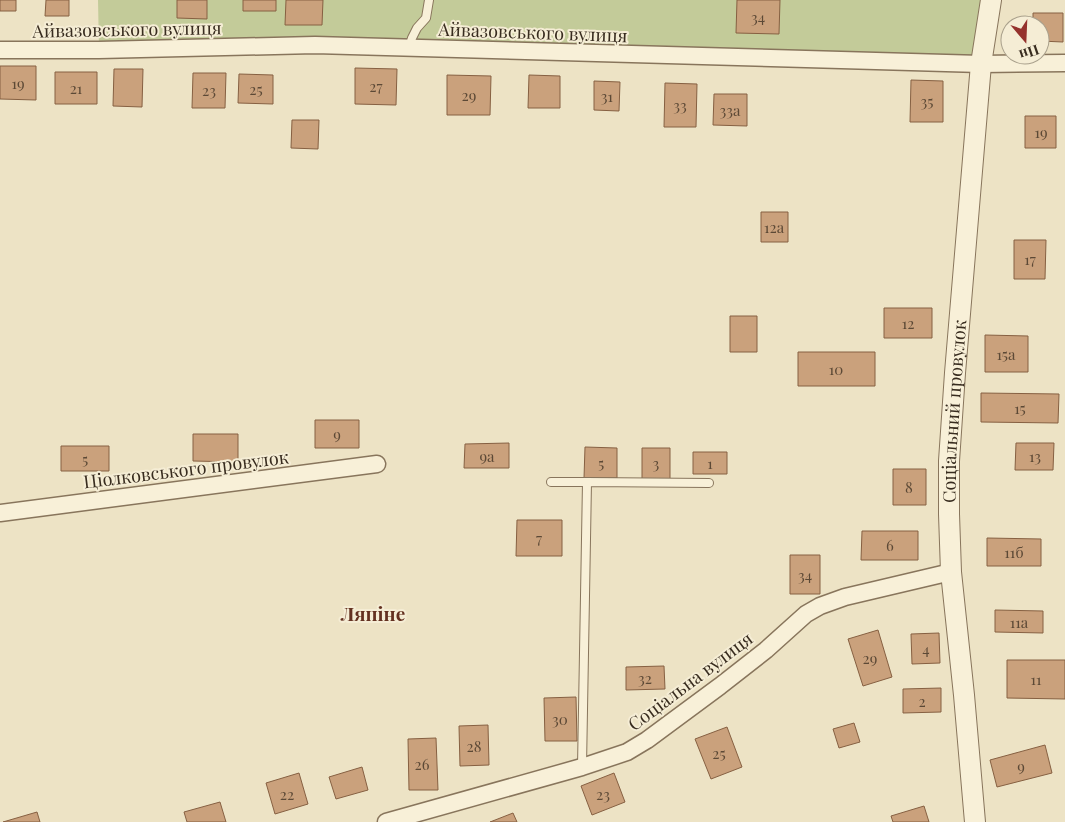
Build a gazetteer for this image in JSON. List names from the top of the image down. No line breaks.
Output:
{"streets":{"street":["Айвазовського вулиця","Соціальний провулок","Ціолковського провулок","Соціальна вулиця"]},"crossings":[["Айвазовського вулиця","Соціальний провулок"],["Соціальний провулок","Соціальна вулиця"]],"districts":["Ляпіне"],"house_numbers":["34","19","27","21","25","23","29","31","35","33","33а","19","12а","17","12","15а","10","15","9","9а","13","5","5","3","1","8","7","6","11б","34","11а","4","29","32","11","2","30","28","25","26","9","22","23"],"north":"bottom"}
